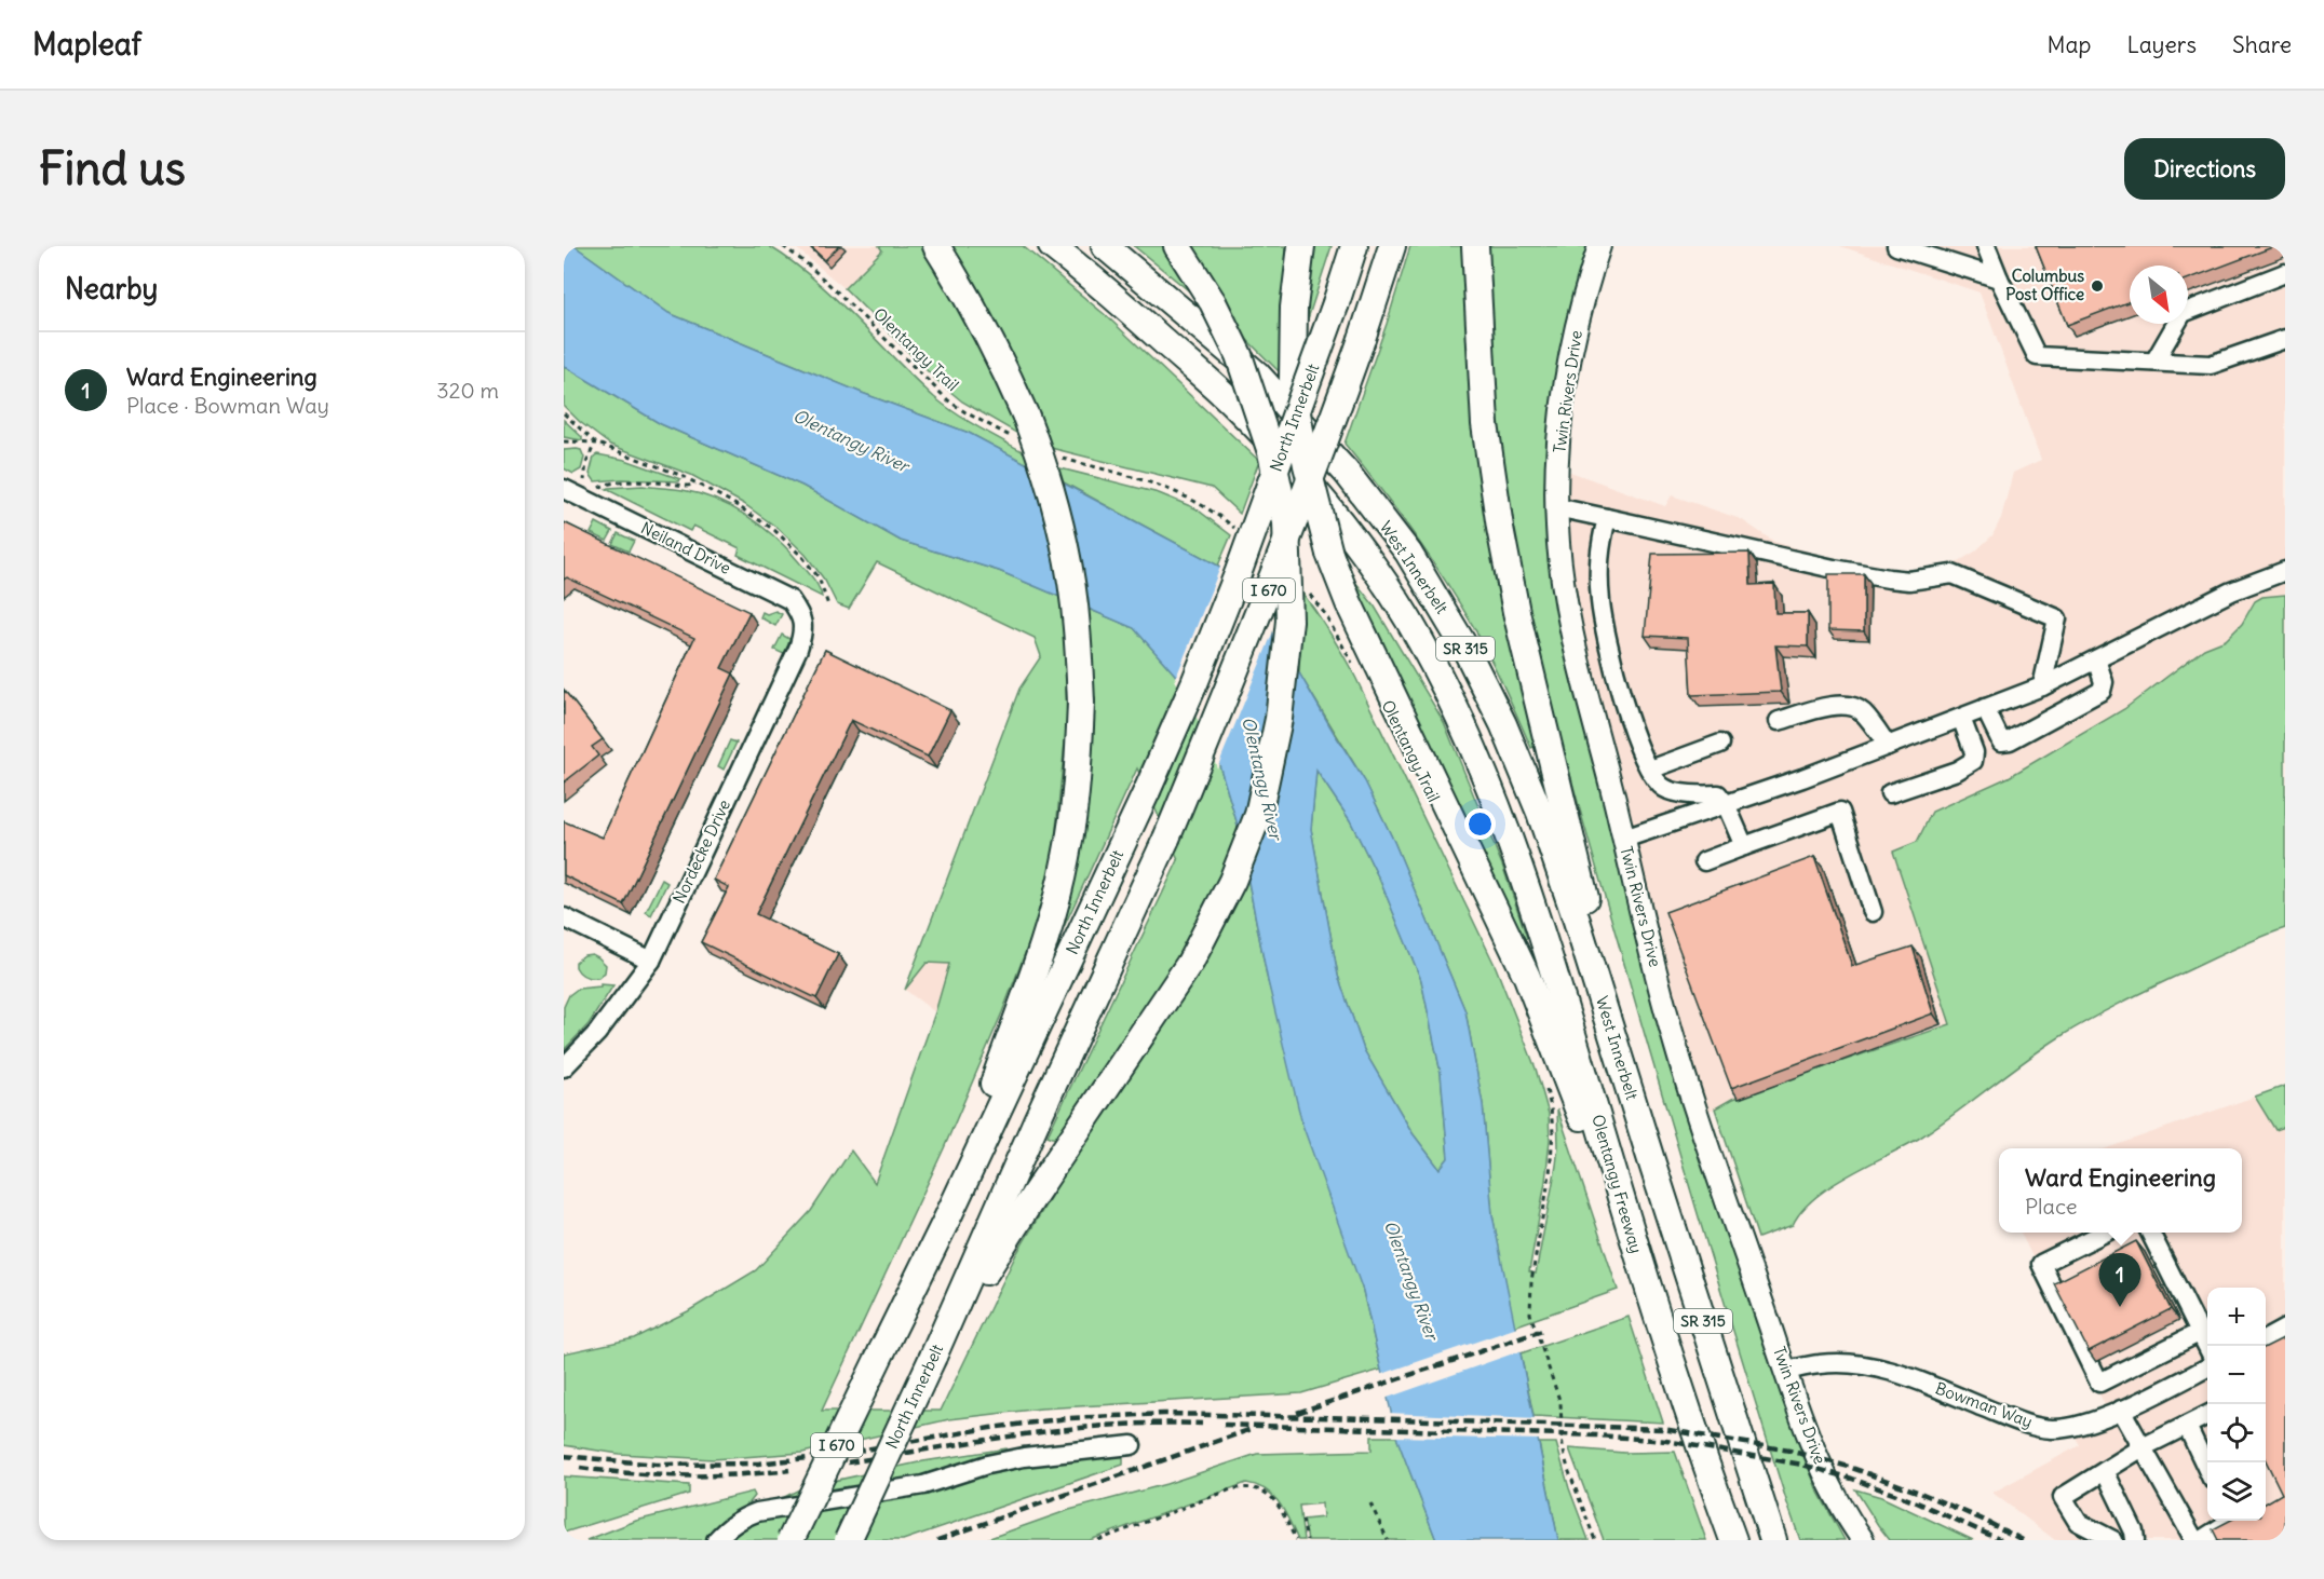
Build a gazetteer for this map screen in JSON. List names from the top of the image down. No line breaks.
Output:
{"streets":{"highway":["North Innerbelt","West Innerbelt","I 670","SR 315","Olentangy Freeway"],"main road":["Twin Rivers Drive"],"street":["Neiland Drive","Nordecke Drive","Bowman Way"],"path":["Olentangy Trail"]},"crossings":[["Twin Rivers Drive","Bowman Way"],["Neiland Drive","Nordecke Drive"],["West Innerbelt","SR 315"],["West Innerbelt","Olentangy Freeway"]],"water":["Olentangy River"],"places":["Columbus Post Office"],"north":"bottom right","page":{"header":"Mapleaf","nav":["Map","Layers","Share"],"buttons":"Directions","title":"Find us","heading":"Nearby","list":[{"mark":"1","name":"Ward Engineering","note":"Place · Bowman Way","value":"320 m"}],"popup":["Ward Engineering","Place"],"pins":"1","map_buttons":["+","−"]}}
